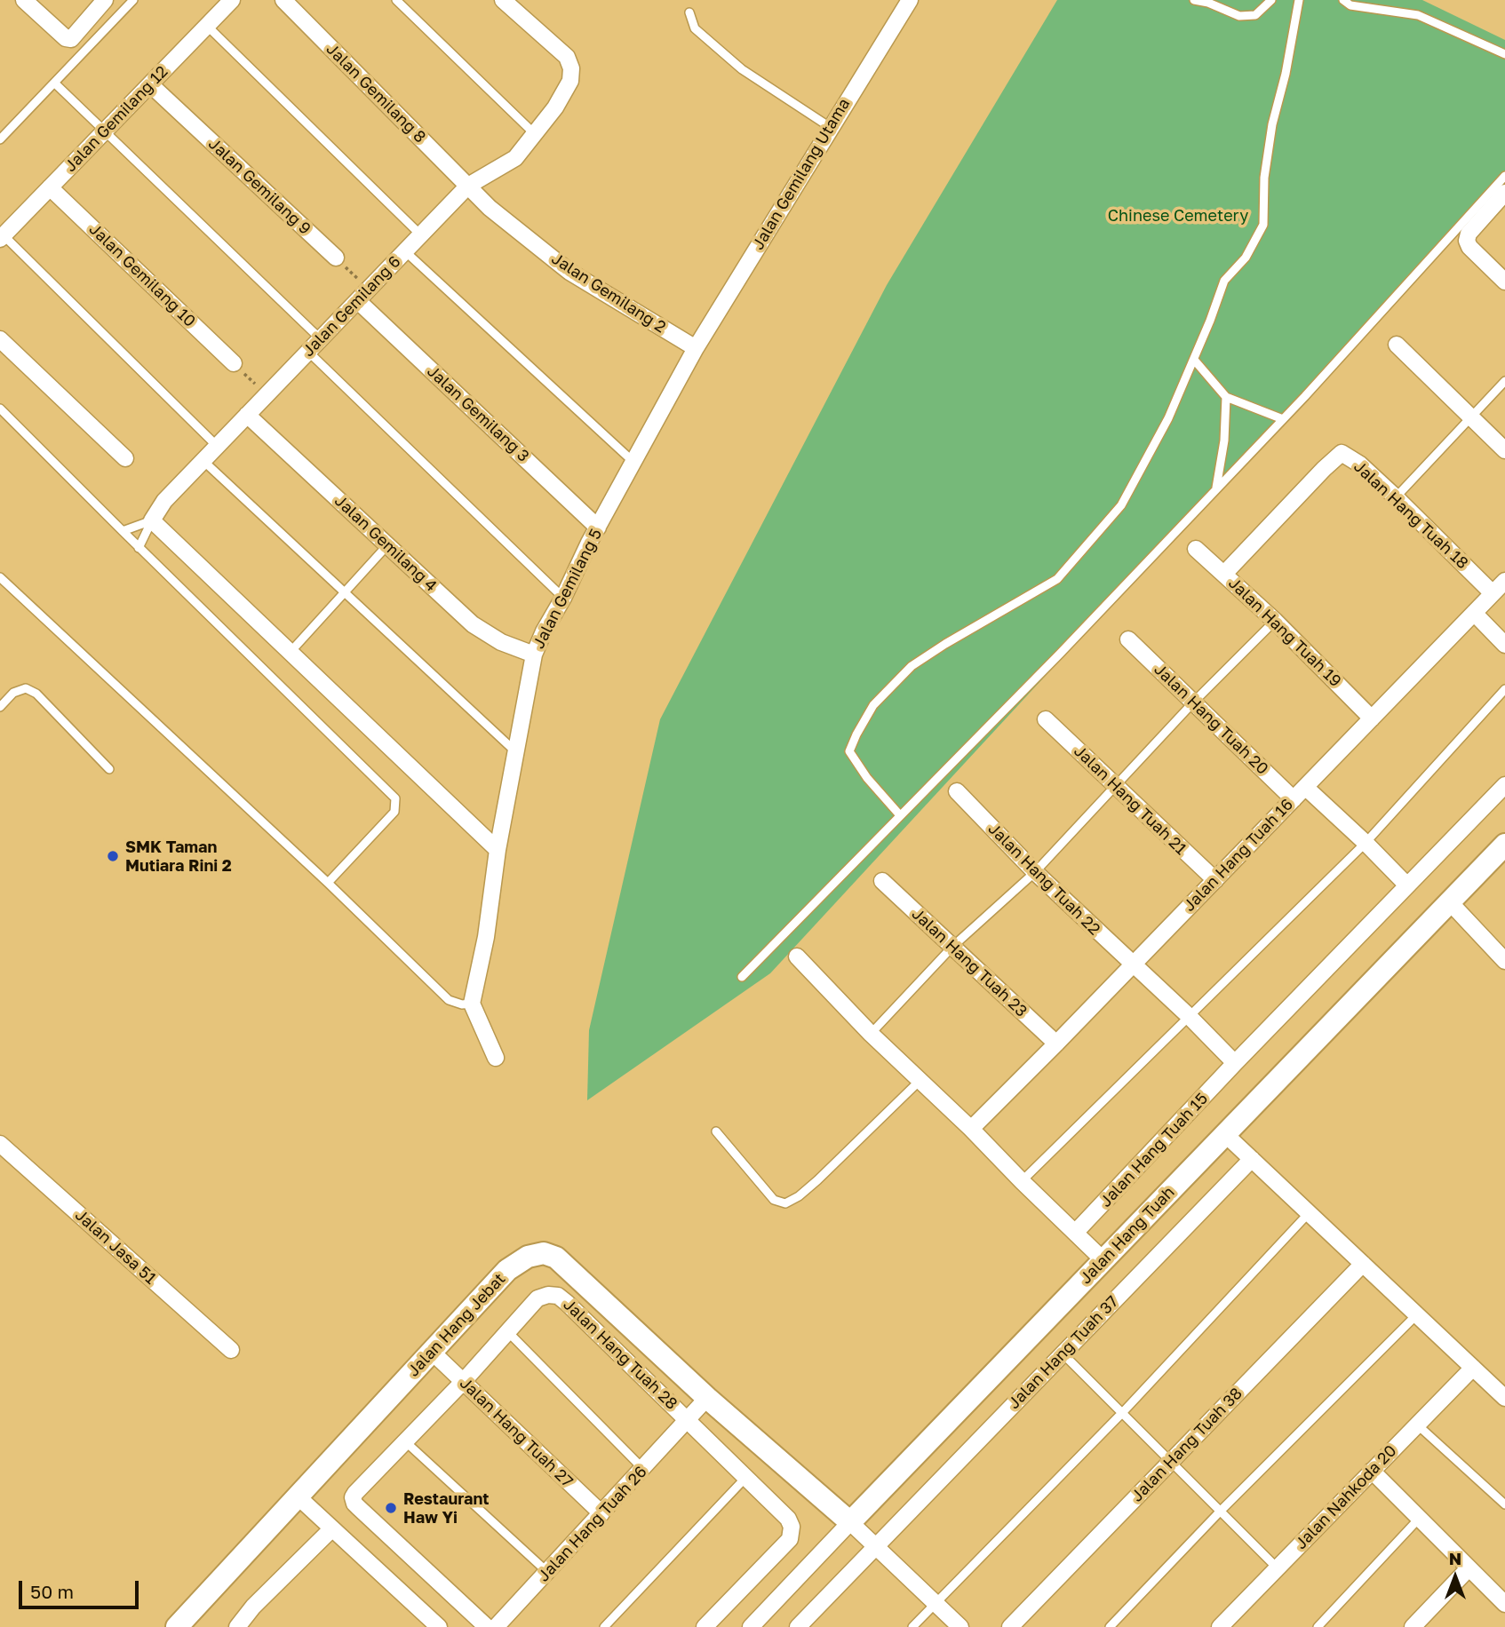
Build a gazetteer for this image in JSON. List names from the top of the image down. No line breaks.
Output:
{"streets":{"street":["Jalan Gemilang 8","Jalan Gemilang 12","Jalan Gemilang Utama","Jalan Gemilang 9","Jalan Gemilang 10","Jalan Gemilang 2","Jalan Gemilang 6","Jalan Gemilang 3","Jalan Hang Tuah 18","Jalan Gemilang 4","Jalan Gemilang 5","Jalan Hang Tuah 19","Jalan Hang Tuah 20","Jalan Hang Tuah 21","Jalan Hang Tuah 16","Jalan Hang Tuah 22","Jalan Hang Tuah 23","Jalan Hang Tuah 15","Jalan Hang Tuah","Jalan Jasa 51","Jalan Hang Jebat","Jalan Hang Tuah 37","Jalan Hang Tuah 28","Jalan Hang Tuah 27","Jalan Hang Tuah 38","Jalan Nahkoda 20","Jalan Hang Tuah 26"]},"crossings":[["Jalan Gemilang 8","Jalan Gemilang 2"],["Jalan Gemilang 8","Jalan Gemilang 6"],["Jalan Gemilang 12","Jalan Gemilang 9"],["Jalan Gemilang 12","Jalan Gemilang 10"],["Jalan Gemilang Utama","Jalan Gemilang 2"],["Jalan Gemilang Utama","Jalan Gemilang 5"],["Jalan Gemilang 2","Jalan Gemilang 6"],["Jalan Gemilang 2","Jalan Gemilang 5"],["Jalan Gemilang 6","Jalan Gemilang 3"],["Jalan Gemilang 6","Jalan Gemilang 4"],["Jalan Gemilang 3","Jalan Gemilang 5"],["Jalan Hang Tuah 18","Jalan Hang Tuah 19"],["Jalan Hang Tuah 18","Jalan Hang Tuah 16"],["Jalan Gemilang 4","Jalan Gemilang 5"],["Jalan Hang Tuah 19","Jalan Hang Tuah 16"],["Jalan Hang Tuah 20","Jalan Hang Tuah 16"],["Jalan Hang Tuah 21","Jalan Hang Tuah 16"],["Jalan Hang Tuah 16","Jalan Hang Tuah 22"],["Jalan Hang Tuah 16","Jalan Hang Tuah 23"],["Jalan Hang Tuah 22","Jalan Hang Tuah 15"],["Jalan Hang Tuah","Jalan Hang Jebat"],["Jalan Hang Jebat","Jalan Hang Tuah 27"],["Jalan Hang Jebat","Jalan Hang Tuah 26"],["Jalan Hang Tuah 28","Jalan Hang Tuah 27"],["Jalan Hang Tuah 28","Jalan Hang Tuah 26"],["Jalan Hang Tuah 27","Jalan Hang Tuah 26"]],"parks":["Chinese Cemetery"],"places":["SMK Taman Mutiara Rini 2","Restaurant Haw Yi"],"scale_bar":"50 m","north":"top"}
